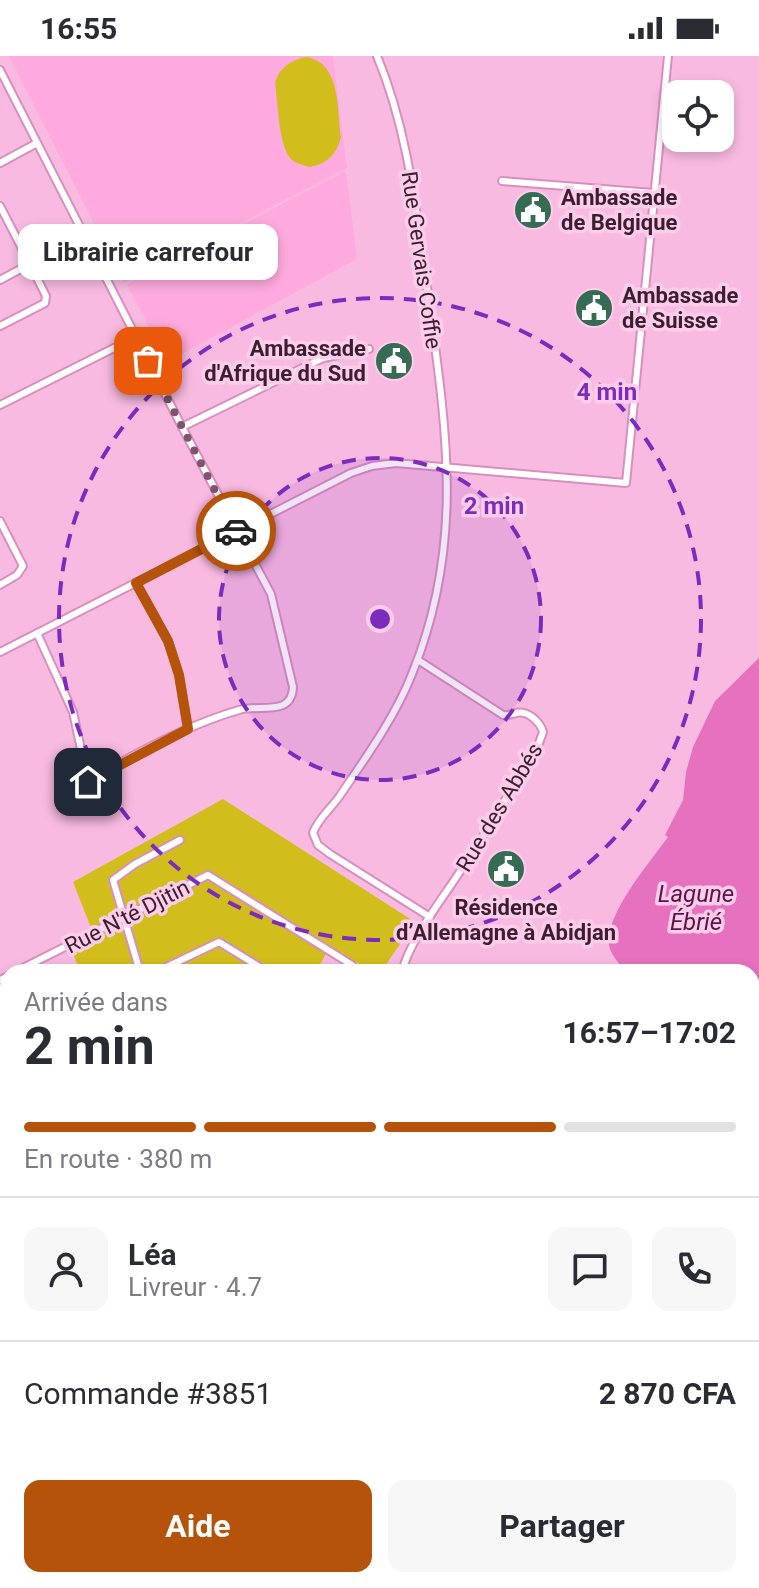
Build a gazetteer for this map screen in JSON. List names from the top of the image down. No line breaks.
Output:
{"streets":{"street":["Rue Gervais Coffie","Rue des Abbés","Rue N'té Djitin"]},"crossings":[["Rue Gervais Coffie","Rue des Abbés"]],"water":["Lagune Ébrié"],"places":{"public building":["Ambassade de Belgique","Ambassade de Suisse","Ambassade d'Afrique du Sud","Résidence d’Allemagne à Abidjan"],"other":["Librairie carrefour"]},"page":{"status":"16:55","bubble":"Librairie carrefour","heading":["2 min","Arrivée dans","16:57–17:02"],"panel":["Léa","Livreur · 4.7","Commande #3851","2 870 CFA"],"bar":"En route · 380 m","buttons":["Aide","Partager"]},"rings":["4 min","2 min"]}
